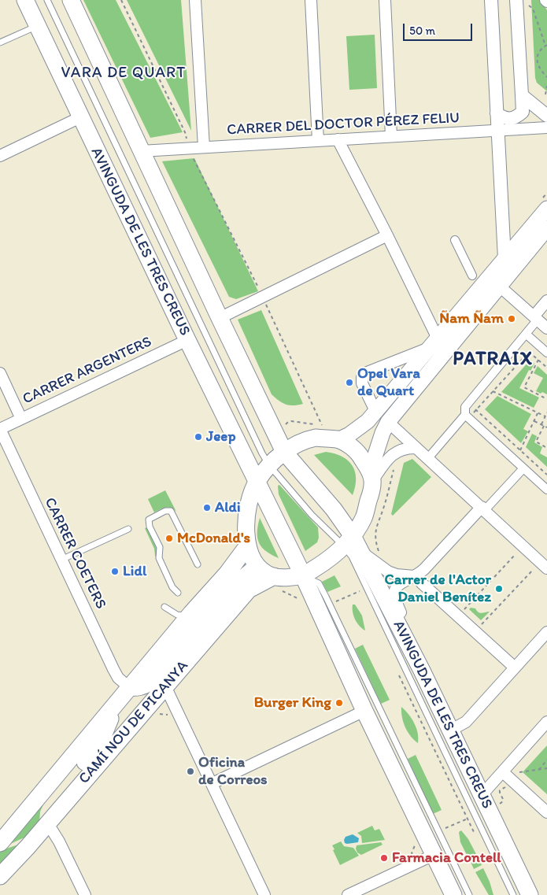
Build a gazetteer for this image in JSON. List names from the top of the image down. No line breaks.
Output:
{"streets":{"main road":["AVINGUDA DE LES TRES CREUS","CAMÍ NOU DE PICANYA"],"street":["CARRER DEL DOCTOR PÉREZ FELIU","CARRER ARGENTERS","CARRER COETERS"]},"crossings":[["CARRER DEL DOCTOR PÉREZ FELIU","AVINGUDA DE LES TRES CREUS"],["AVINGUDA DE LES TRES CREUS","CARRER ARGENTERS"],["CARRER ARGENTERS","CARRER COETERS"],["CARRER COETERS","CAMÍ NOU DE PICANYA"]],"districts":["VARA DE QUART","PATRAIX"],"places":["Ñam Ñam","Opel Vara de Quart","Jeep","Aldi","McDonald's","Lidl","Carrer de l'Actor Daniel Benítez","Burger King","Oficina de Correos","Farmacia Contell"],"scale_bar":"50 m"}
